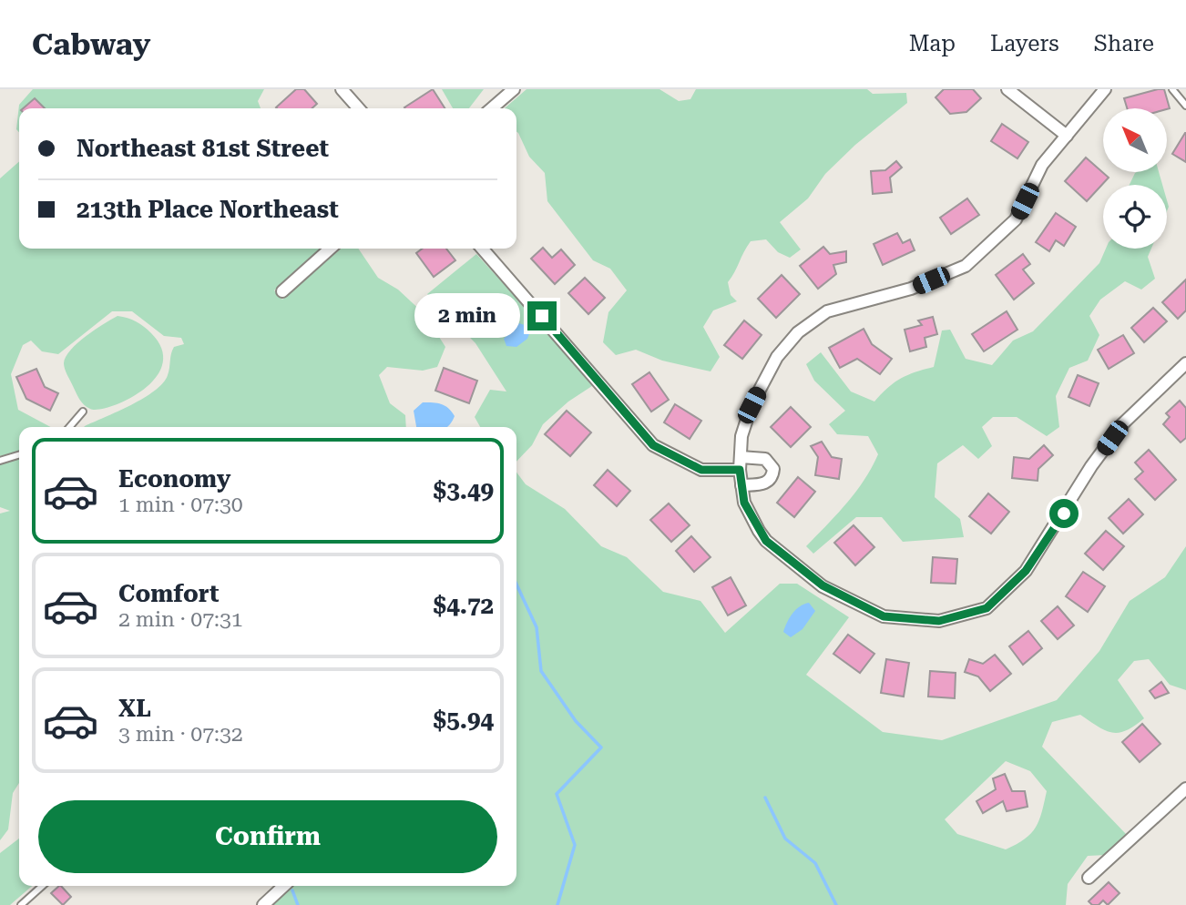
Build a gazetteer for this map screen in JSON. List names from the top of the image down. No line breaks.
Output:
{"north":"top left","page":{"header":"Cabway","nav":["Map","Layers","Share"],"banner":["Northeast 81st Street","213th Place Northeast"],"bubble":"2 min","list":[{"name":"Economy","note":"1 min · 07:30","value":"$3.49"},{"name":"Comfort","note":"2 min · 07:31","value":"$4.72"},{"name":"XL","note":"3 min · 07:32","value":"$5.94"}],"buttons":"Confirm"}}
